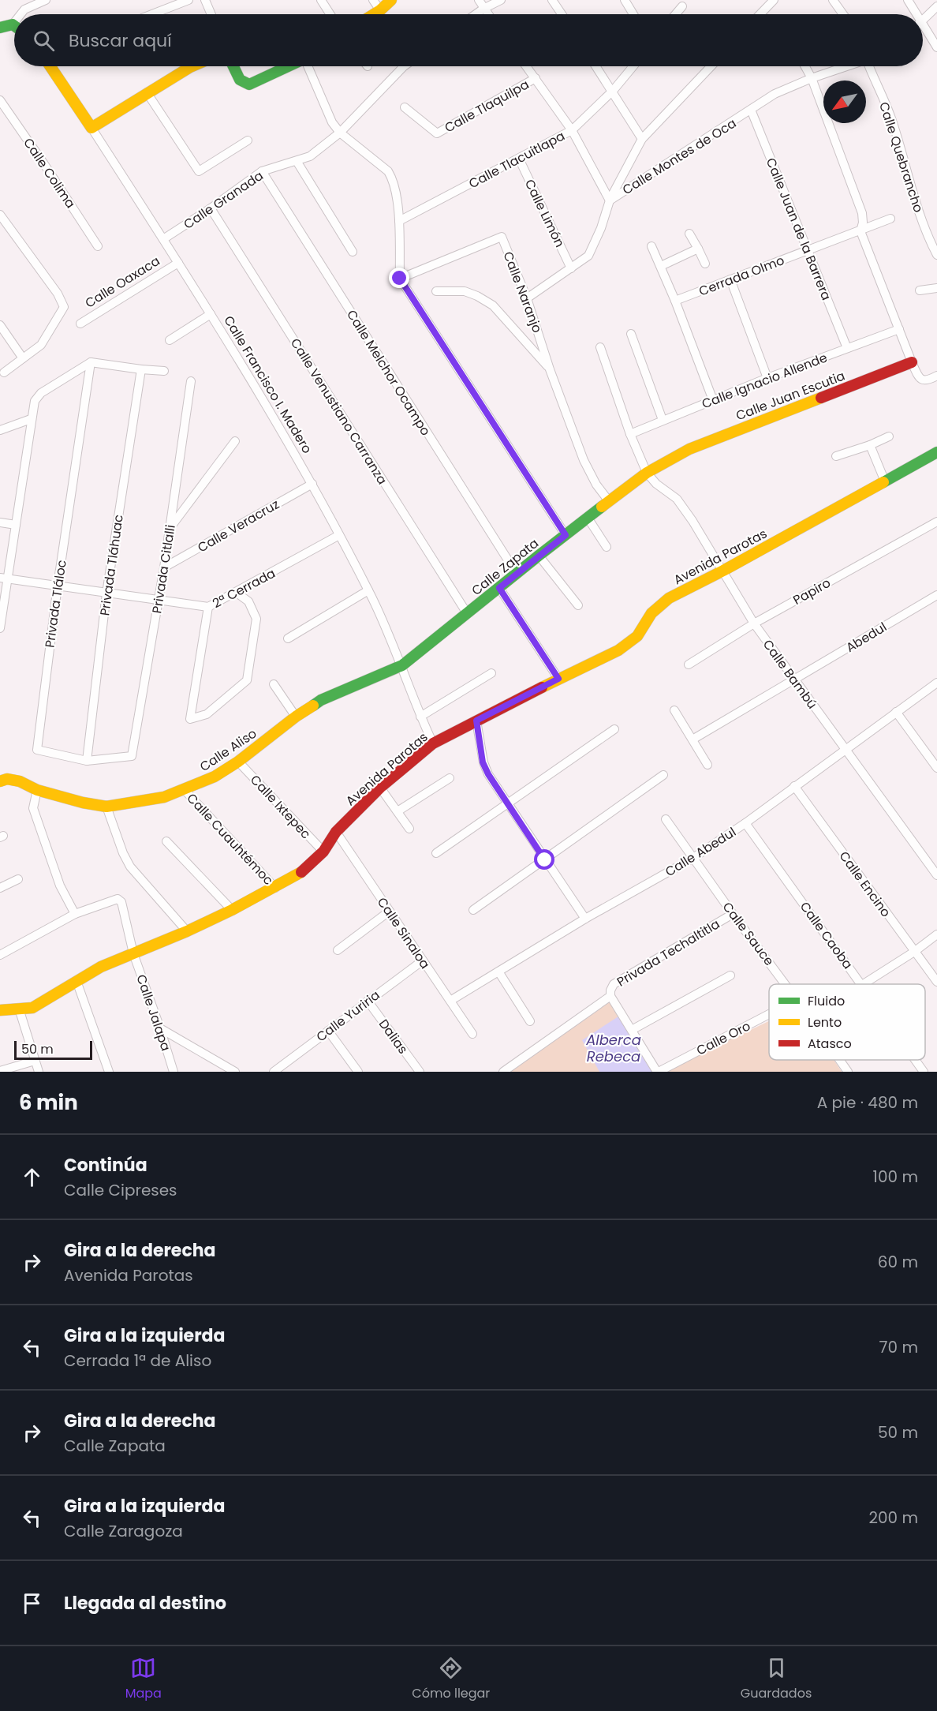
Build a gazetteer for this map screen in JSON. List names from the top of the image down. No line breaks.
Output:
{"streets":{"street":["Calle Tlaquilpa","Calle Montes de Oca","Calle Quebrancho","Calle Tlacuitlapa","Calle Colima","Calle Granada","Calle Limón","Calle Juan de la Barrera","Cerrada Olmo","Calle Oaxaca","Calle Naranjo","Calle Melchor Ocampo","Calle Ignacio Allende","Calle Francisco I. Madero","Calle Juan Escutia","Calle Venustiano Carranza","Calle Veracruz","Avenida Parotas","Privada Tláhuac","Calle Zapata","Privada Citlalli","2ª Cerrada","Papiro","Privada Tláloc","Abedul","Calle Bambú","Calle Aliso","Calle Ixtepec","Calle Cuauhtémoc","Calle Abedul","Calle Encino","Calle Sinaloa","Calle Sauce","Calle Caoba","Privada Techaltitla","Calle Jalapa","Calle Yuriria","Dalias","Calle Oro"]},"crossings":[["Calle Montes de Oca","Calle Limón"],["Calle Montes de Oca","Calle Juan de la Barrera"],["Calle Montes de Oca","Calle Naranjo"],["Calle Tlacuitlapa","Calle Limón"],["Calle Granada","Calle Melchor Ocampo"],["Calle Granada","Calle Francisco I. Madero"],["Calle Granada","Calle Venustiano Carranza"],["Calle Juan de la Barrera","Cerrada Olmo"],["Calle Juan de la Barrera","Calle Ignacio Allende"],["Calle Oaxaca","Calle Francisco I. Madero"],["Calle Naranjo","Calle Zapata"],["Calle Melchor Ocampo","Calle Zapata"],["Calle Francisco I. Madero","Calle Veracruz"],["Calle Francisco I. Madero","Avenida Parotas"],["Calle Francisco I. Madero","Calle Zapata"],["Calle Francisco I. Madero","2ª Cerrada"],["Calle Francisco I. Madero","Calle Aliso"],["Calle Juan Escutia","Calle Zapata"],["Calle Juan Escutia","Calle Bambú"],["Calle Venustiano Carranza","Calle Zapata"],["Calle Veracruz","Privada Citlalli"],["Avenida Parotas","Calle Bambú"],["Avenida Parotas","Calle Ixtepec"],["Avenida Parotas","Calle Cuauhtémoc"],["Avenida Parotas","Calle Sinaloa"],["Avenida Parotas","Calle Jalapa"],["Privada Tláhuac","2ª Cerrada"],["Privada Tláhuac","Privada Tláloc"],["Calle Zapata","Calle Bambú"],["Calle Zapata","Calle Aliso"],["Privada Citlalli","2ª Cerrada"],["Privada Citlalli","Privada Tláloc"],["2ª Cerrada","Privada Tláloc"],["Papiro","Calle Bambú"],["Abedul","Calle Bambú"],["Calle Bambú","Calle Abedul"],["Calle Aliso","Calle Ixtepec"],["Calle Aliso","Calle Cuauhtémoc"],["Calle Abedul","Calle Encino"],["Calle Abedul","Calle Sinaloa"],["Calle Abedul","Calle Sauce"],["Calle Abedul","Calle Caoba"],["Calle Sinaloa","Calle Yuriria"],["Calle Sauce","Privada Techaltitla"],["Calle Yuriria","Dalias"]],"water":["Alberca Rebeca"],"legend":["Fluido","Lento","Atasco"],"scale_bar":"50 m","north":"bottom left","page":{"search":"Buscar aquí","scale":"50 m","heading":["6 min","A pie · 480 m"],"list":[["Continúa","Calle Cipreses","100 m"],["Gira a la derecha","Avenida Parotas","60 m"],["Gira a la izquierda","Cerrada 1ª de Aliso","70 m"],["Gira a la derecha","Calle Zapata","50 m"],["Gira a la izquierda","Calle Zaragoza","200 m"],"Llegada al destino"],"nav":["Mapa","Cómo llegar","Guardados"]}}
